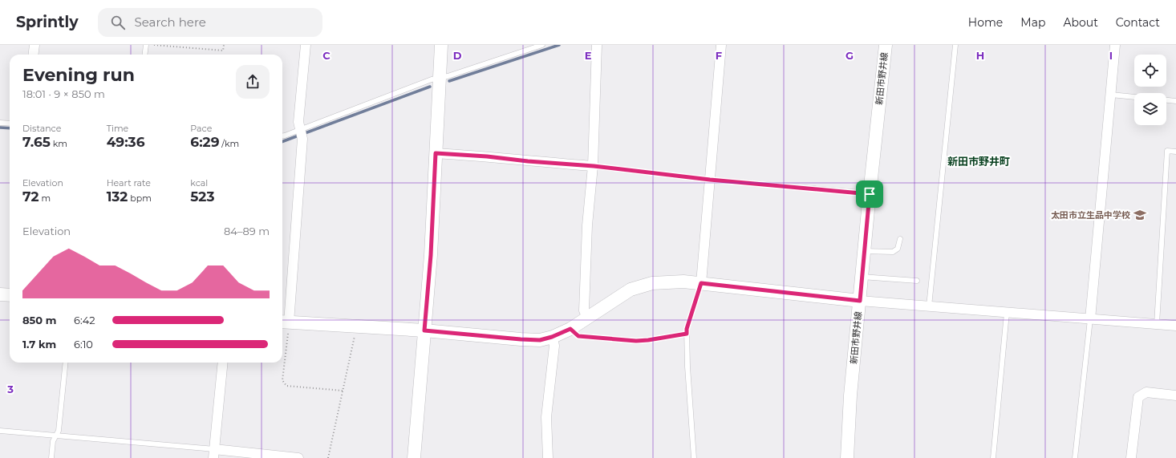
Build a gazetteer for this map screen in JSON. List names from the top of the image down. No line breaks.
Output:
{"streets":{"street":["新田市野井線"]},"districts":["新田市野井町"],"places":{"school or university":["太田市立生品中学校"]},"page":{"header":"Sprintly","search":"Search here","nav":["Home","Map","About","Contact"],"heading":["Evening run","18:01 · 9 × 850 m"],"stats":[["Distance","7.65 km"],["Time","49:36"],["Pace","6:29 /km"],["Elevation","72 m"],["Heart rate","132 bpm"],["kcal","523"]],"chart":["Elevation","84–89 m"],"list":[{"name":"850 m","note":"6:42"},{"name":"1.7 km","note":"6:10"}]},"grid":{"columns":["C","D","E","F","G","H","I"],"rows":["3"]}}
